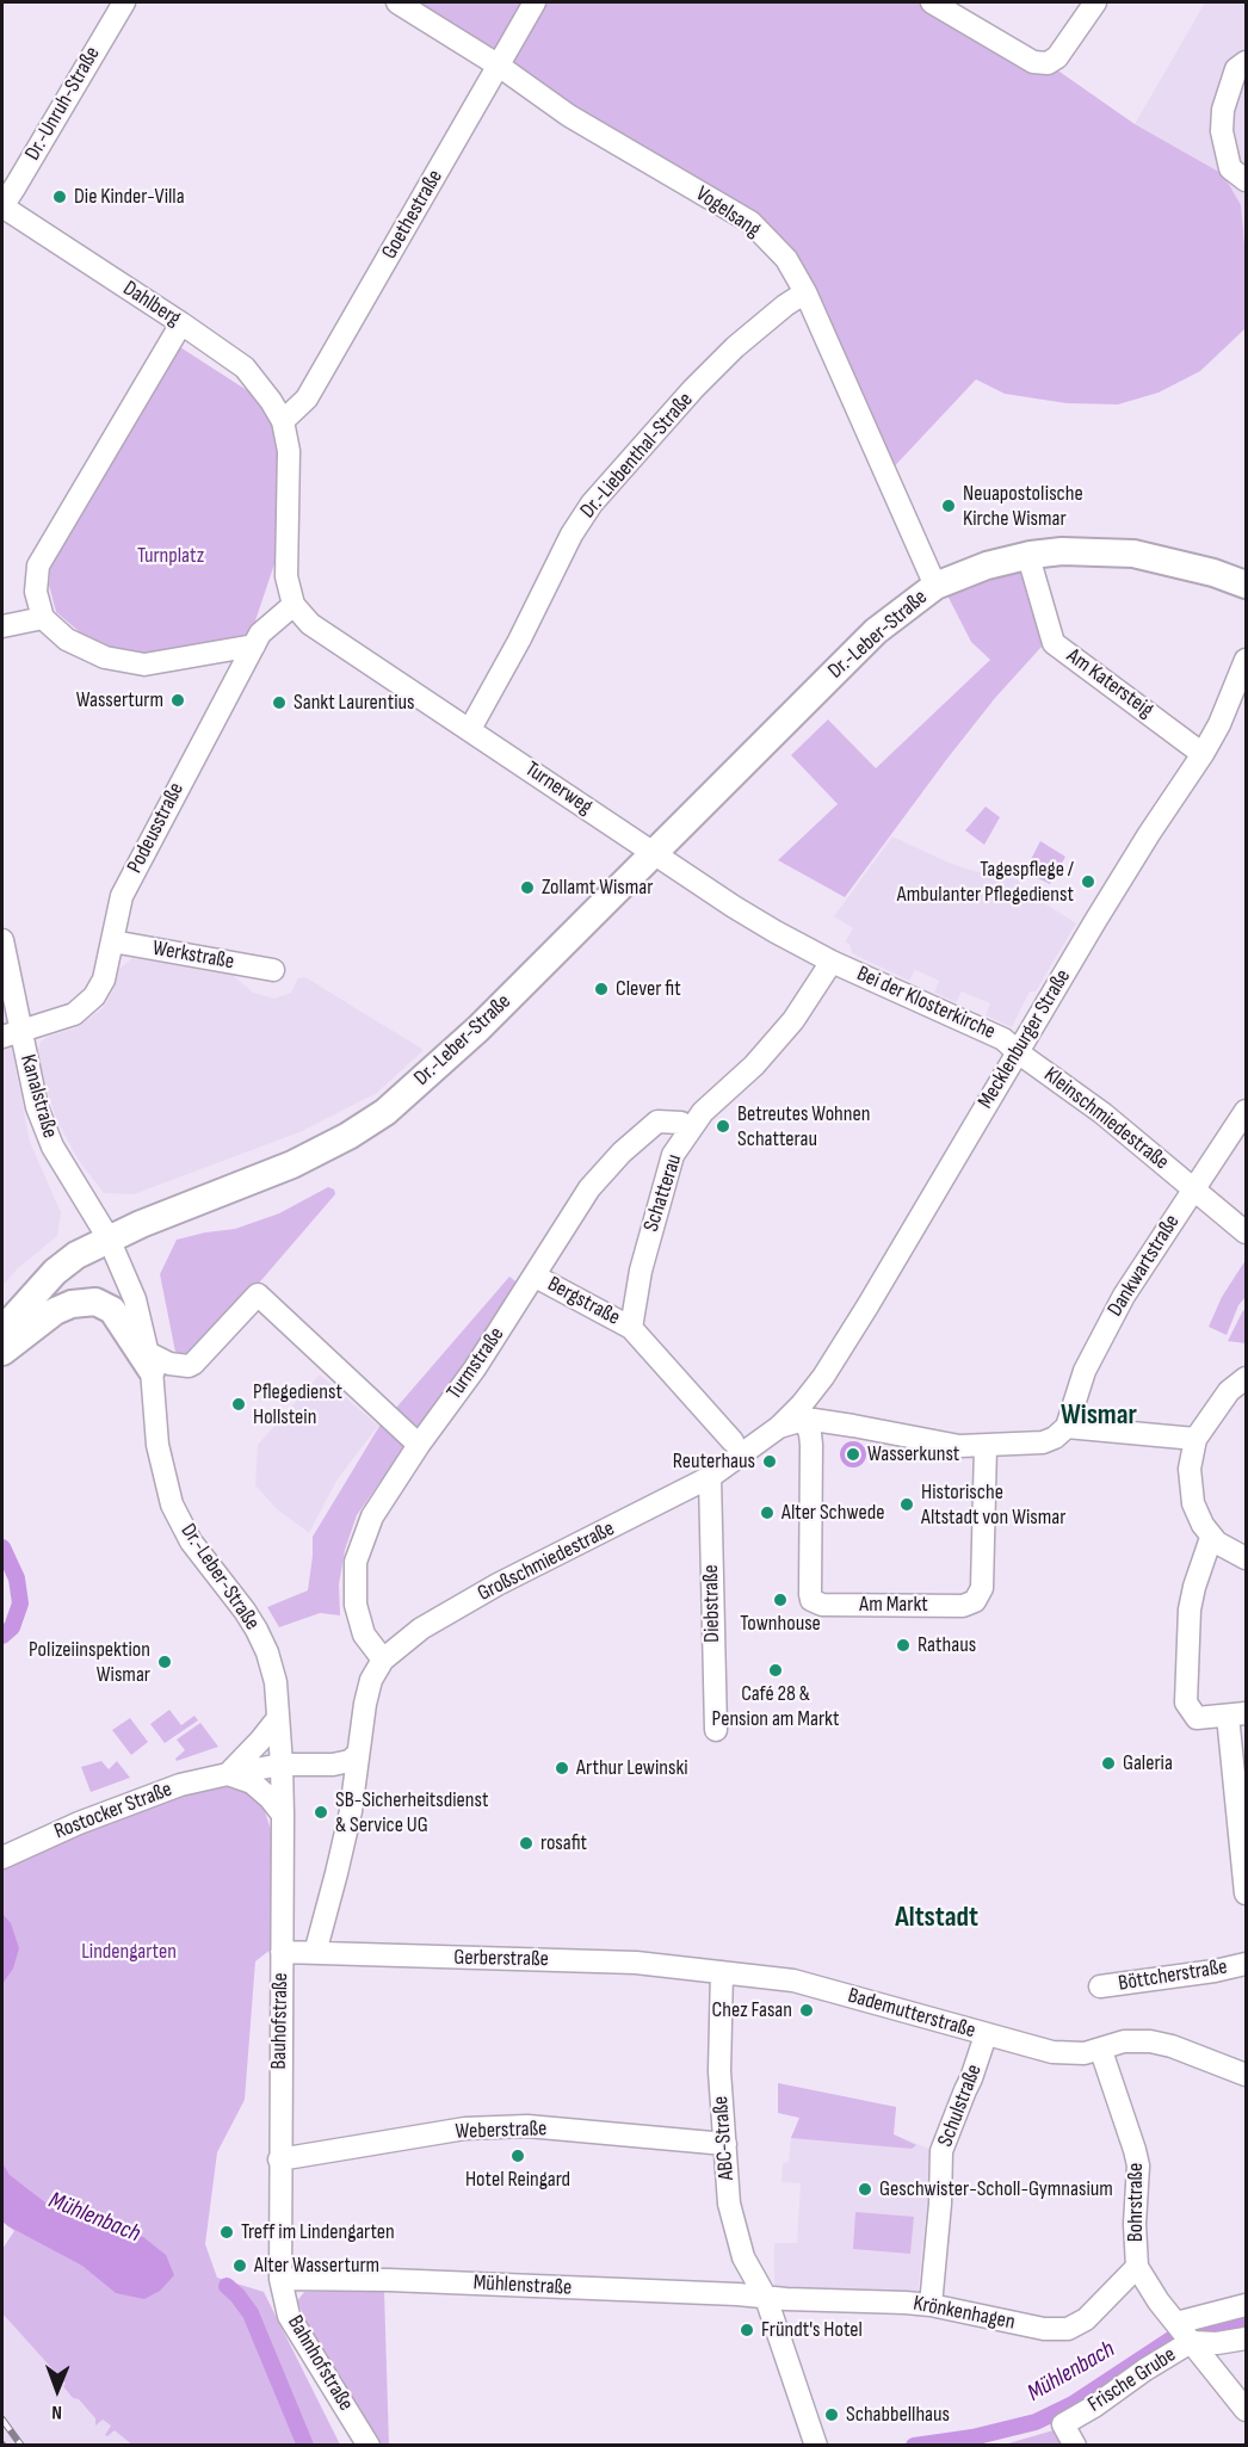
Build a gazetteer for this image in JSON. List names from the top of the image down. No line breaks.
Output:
{"streets":{"main road":["Dr.-Leber-Straße"],"street":["Dr.-Unruh-Straße","Vogelsang","Goethestraße","Dahlberg","Dr.-Liebenthal-Straße","Am Katersteig","Turnerweg","Podeusstraße","Werkstraße","Bei der Klosterkirche","Mecklenburger Straße","Kanalstraße","Kleinschmiedestraße","Schatterau","Dankwartstraße","Bergstraße","Turmstraße","Großschmiedestraße","Diebstraße","Am Markt","Rostocker Straße","Gerberstraße","Böttcherstraße","Bademutterstraße","Bauhofstraße","Schulstraße","Weberstraße","ABC-Straße","Bohrstraße","Mühlenstraße","Krönkenhagen","Bahnhofstraße","Frische Grube"]},"crossings":[["Dr.-Unruh-Straße","Dahlberg"],["Vogelsang","Goethestraße"],["Vogelsang","Dr.-Liebenthal-Straße"],["Vogelsang","Dr.-Leber-Straße"],["Goethestraße","Dahlberg"],["Dr.-Liebenthal-Straße","Turnerweg"],["Dr.-Leber-Straße","Am Katersteig"],["Dr.-Leber-Straße","Turnerweg"],["Dr.-Leber-Straße","Kanalstraße"],["Dr.-Leber-Straße","Rostocker Straße"],["Dr.-Leber-Straße","Bauhofstraße"],["Am Katersteig","Mecklenburger Straße"],["Turnerweg","Podeusstraße"],["Turnerweg","Bei der Klosterkirche"],["Turnerweg","Schatterau"],["Podeusstraße","Werkstraße"],["Podeusstraße","Kanalstraße"],["Bei der Klosterkirche","Mecklenburger Straße"],["Bei der Klosterkirche","Kleinschmiedestraße"],["Bei der Klosterkirche","Schatterau"],["Mecklenburger Straße","Kleinschmiedestraße"],["Mecklenburger Straße","Großschmiedestraße"],["Mecklenburger Straße","Am Markt"],["Kleinschmiedestraße","Dankwartstraße"],["Schatterau","Bergstraße"],["Schatterau","Turmstraße"],["Bergstraße","Turmstraße"],["Turmstraße","Großschmiedestraße"],["Großschmiedestraße","Diebstraße"],["Großschmiedestraße","Am Markt"],["Großschmiedestraße","Rostocker Straße"],["Großschmiedestraße","Bauhofstraße"],["Rostocker Straße","Bauhofstraße"],["Gerberstraße","Bademutterstraße"],["Gerberstraße","Bauhofstraße"],["Gerberstraße","ABC-Straße"],["Bademutterstraße","Schulstraße"],["Bademutterstraße","ABC-Straße"],["Bademutterstraße","Bohrstraße"],["Bauhofstraße","Weberstraße"],["Bauhofstraße","Mühlenstraße"],["Bauhofstraße","Bahnhofstraße"],["Schulstraße","Krönkenhagen"],["Weberstraße","ABC-Straße"],["ABC-Straße","Mühlenstraße"],["ABC-Straße","Krönkenhagen"],["Bohrstraße","Krönkenhagen"],["Bohrstraße","Frische Grube"],["Mühlenstraße","Krönkenhagen"],["Mühlenstraße","Bahnhofstraße"]],"districts":["Wismar","Altstadt"],"water":["Mühlenbach"],"parks":["Turnplatz","Lindengarten"],"places":["Die Kinder-Villa","Neuapostolische Kirche Wismar","Wasserturm","Sankt Laurentius","Tagespflege / Ambulanter Pflegedienst","Zollamt Wismar","Clever fit","Betreutes Wohnen Schatterau","Pflegedienst Hollstein","Wasserkunst","Reuterhaus","Historische Altstadt von Wismar","Alter Schwede","Townhouse","Rathaus","Polizeiinspektion Wismar","Café 28 & Pension am Markt","Galeria","Arthur Lewinski","SB-Sicherheitsdienst & Service UG","rosafit","Chez Fasan","Hotel Reingard","Geschwister-Scholl-Gymnasium","Treff im Lindengarten","Alter Wasserturm","Fründt's Hotel","Schabbellhaus"],"north":"bottom"}
